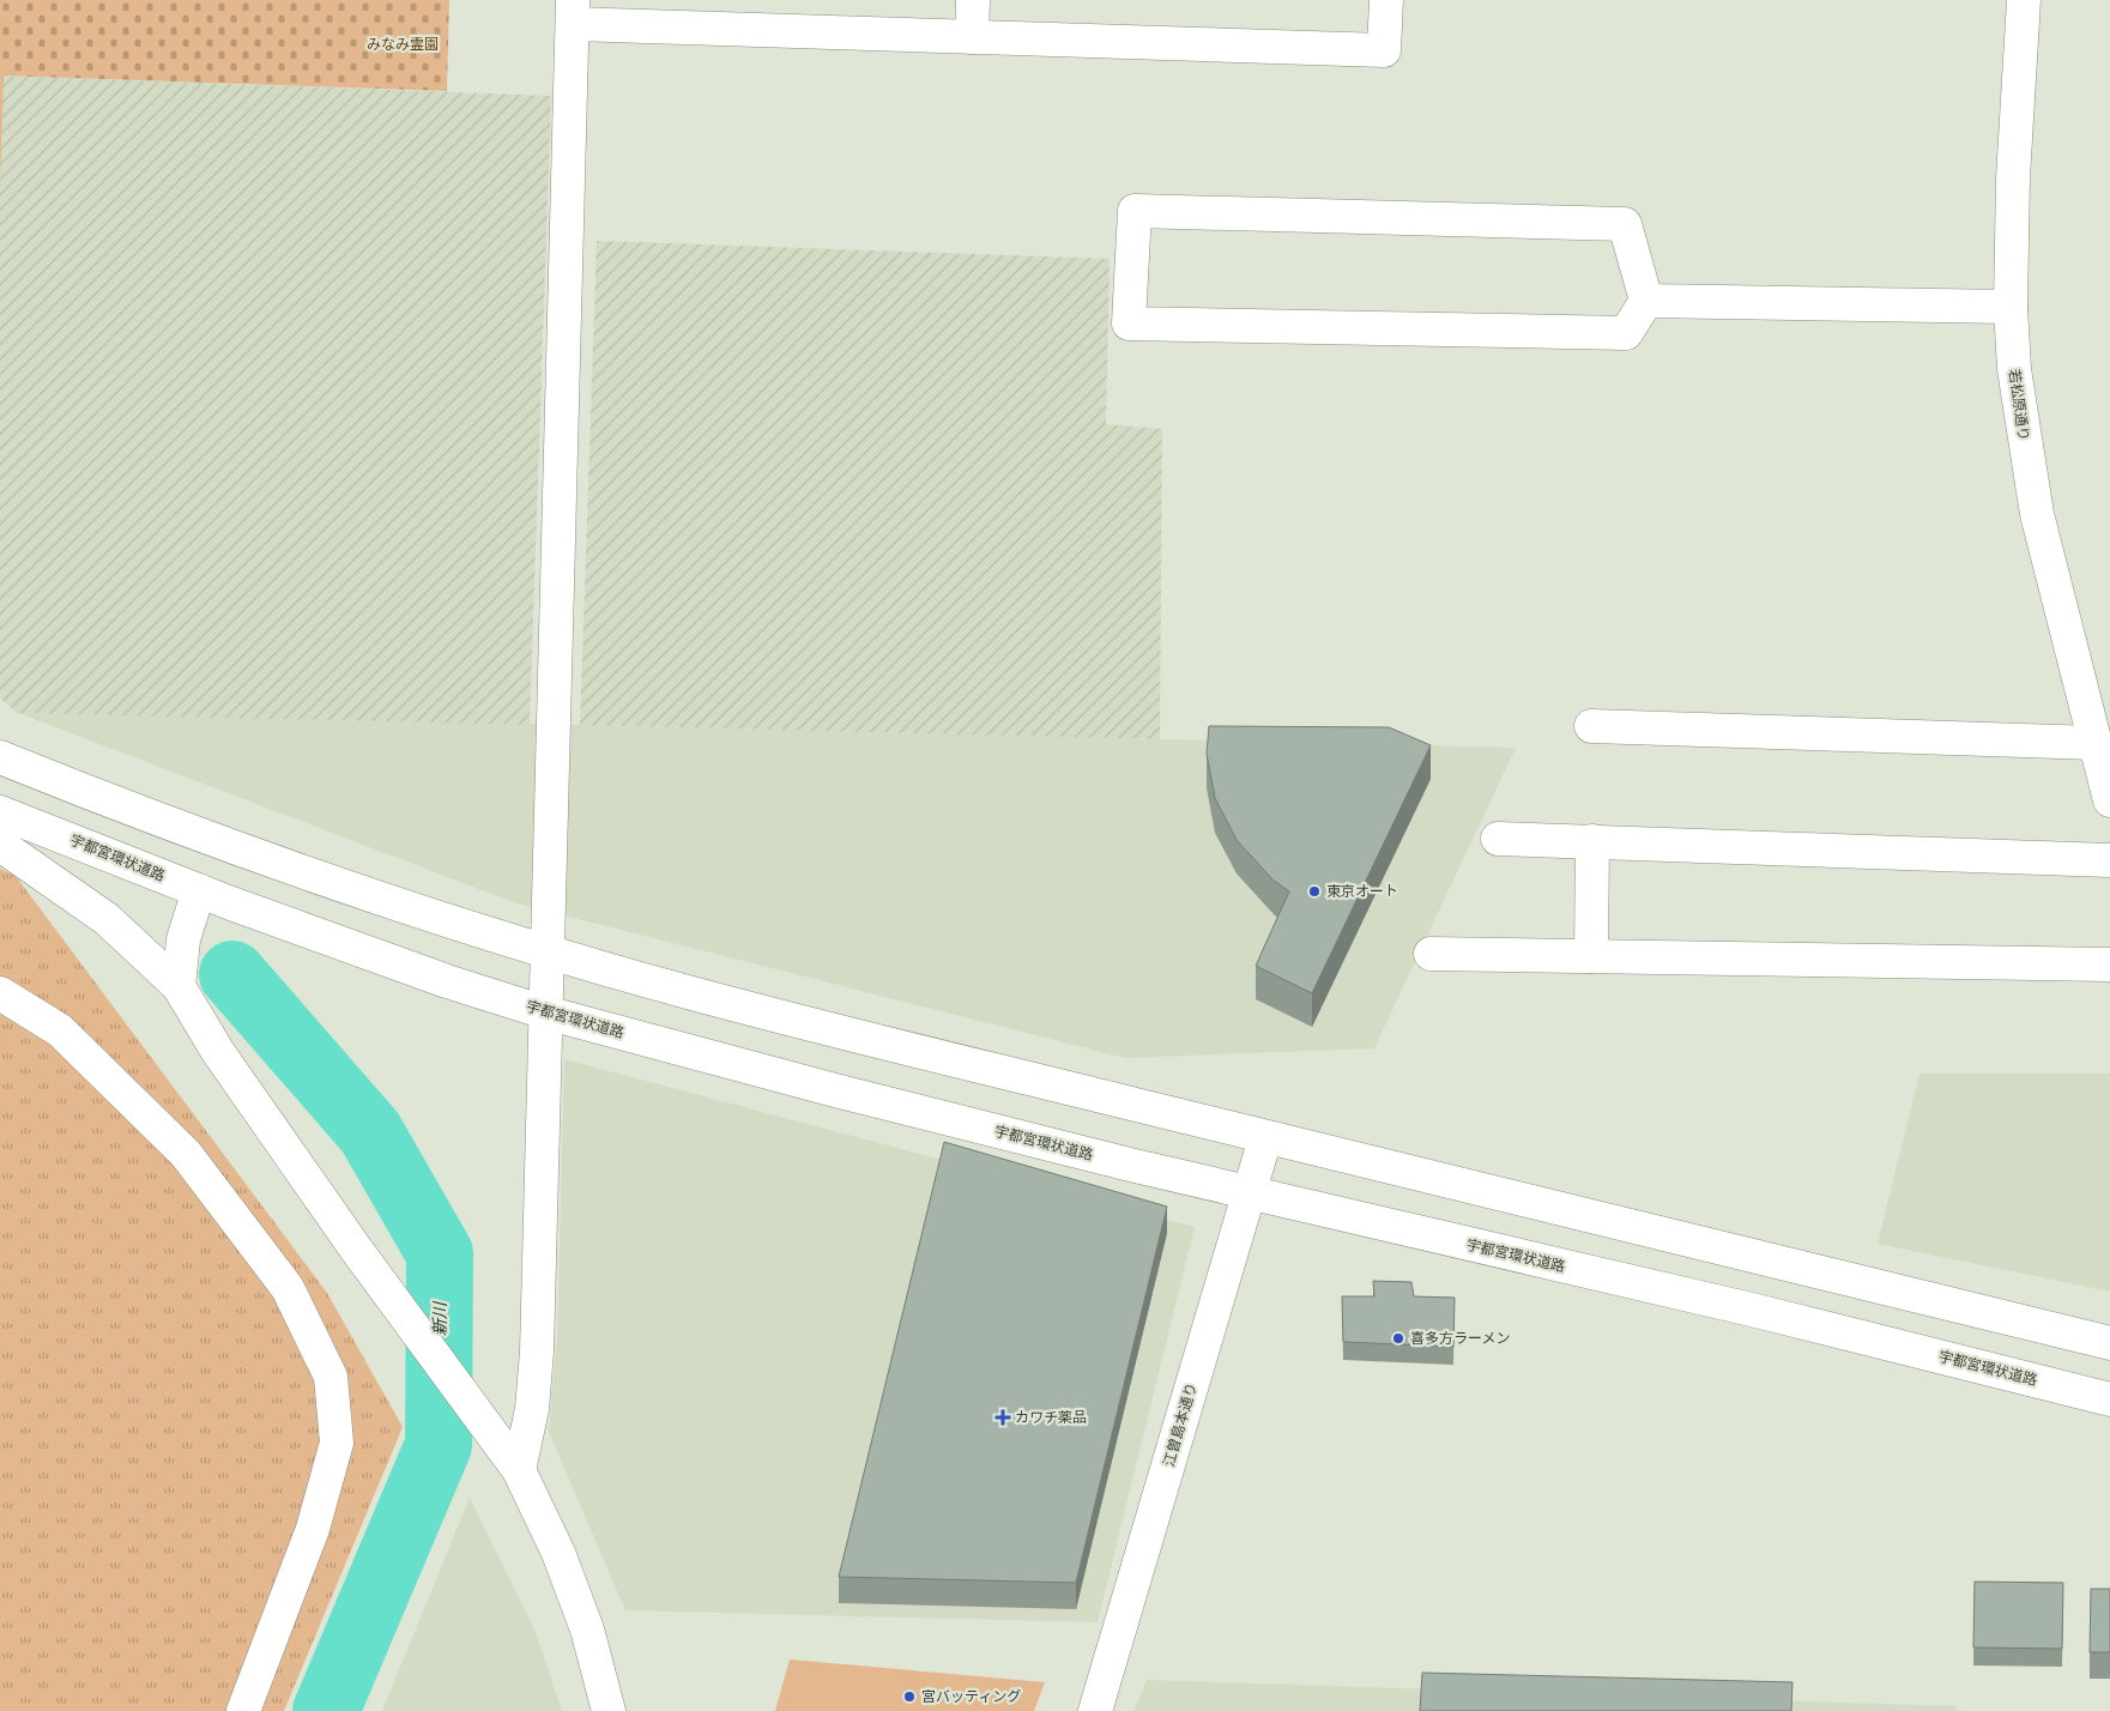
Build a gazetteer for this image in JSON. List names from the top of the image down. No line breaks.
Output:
{"streets":{"main road":["若松原通り","宇都宮環状道路","江曽島本通り"]},"crossings":[["宇都宮環状道路","江曽島本通り"]],"water":["新川"],"parks":["みなみ霊園"],"places":{"other":["東京オート","喜多方ラーメン","宮バッティング"],"health":["カワチ薬品"]}}
